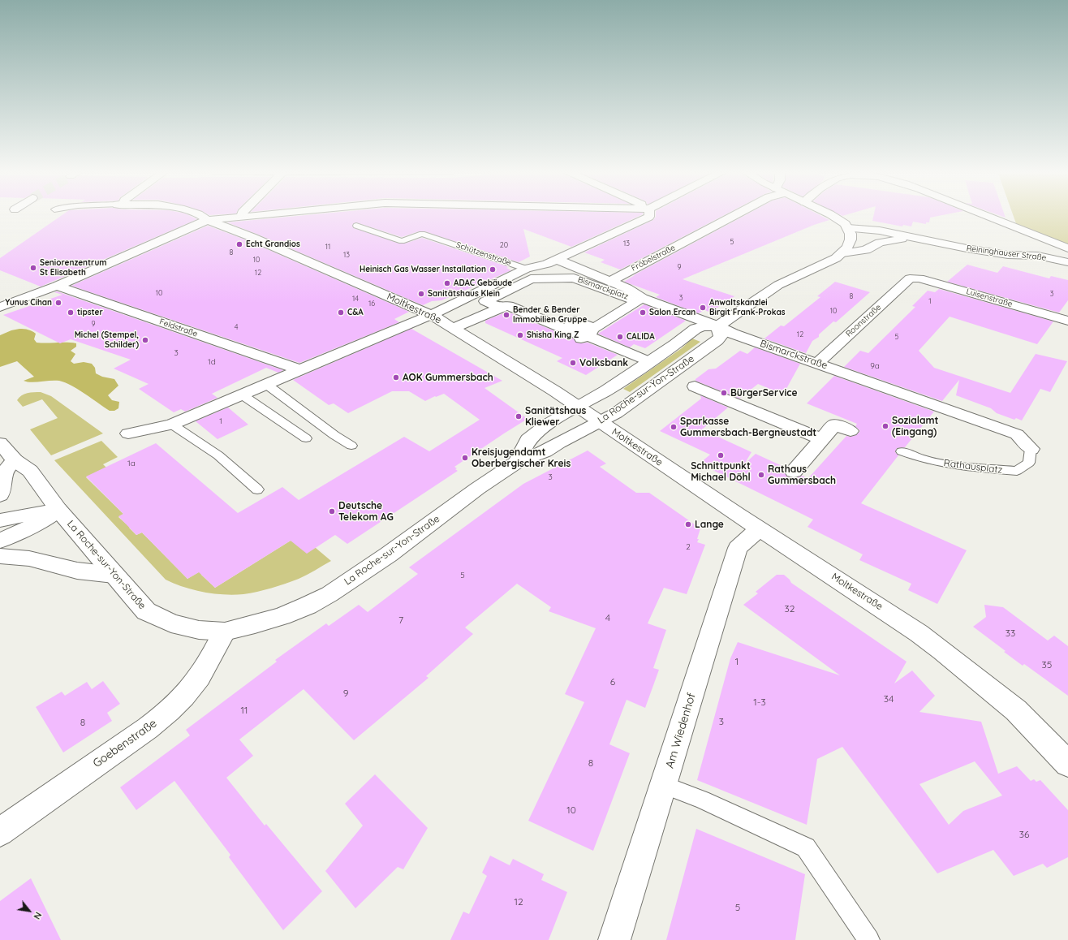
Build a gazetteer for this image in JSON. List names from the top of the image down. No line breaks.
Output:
{"streets":{"street":["Reininghauser Straße","Schützenstraße","Fröbelstraße","Bismarckplatz","Luisenstraße","Moltkestraße","Roonstraße","Feldstraße","Bismarckstraße","La Roche-sur-Yon-Straße","Am Wiedenhof","Goebenstraße"],"lane":["Rathausplatz"]},"crossings":[["Schützenstraße","Moltkestraße"],["Schützenstraße","Bismarckstraße"],["Fröbelstraße","Bismarckstraße"],["Bismarckplatz","Moltkestraße"],["Bismarckplatz","Bismarckstraße"],["Luisenstraße","Roonstraße"],["Moltkestraße","La Roche-sur-Yon-Straße"],["Moltkestraße","Am Wiedenhof"],["Roonstraße","Bismarckstraße"],["Bismarckstraße","La Roche-sur-Yon-Straße"],["Bismarckstraße","Rathausplatz"],["La Roche-sur-Yon-Straße","Goebenstraße"]],"places":["Echt Grandios","Seniorenzentrum St Elisabeth","Heinisch Gas Wasser Installation","ADAC Gebäude","Sanitätshaus Klein","Yunus Cihan","Anwaltskanzlei Birgit Frank-Prokas","tipster","C&A","Salon Ercan","Bender & Bender Immobilien Gruppe","Shisha King Z","CALIDA","Michel (Stempel, Schilder)","Volksbank","AOK Gummersbach","BürgerService","Sanitätshaus Kliewer","Sozialamt (Eingang)","Sparkasse Gummersbach-Bergneustadt","Schnittpunkt Michael Döhl","Kreisjugendamt Oberbergischer Kreis","Rathaus Gummersbach","Deutsche Telekom AG","Lange"],"house_numbers":["5","13","20","11","8","13","10","9","12","10","3","8","3","14","1","16","10","9","4","12","5","3","1d","9a","1","1a","3","2","5","32","4","7","33","1","35","6","9","34","1-3","11","3","8","8","10","36","12","5"],"north":"bottom right"}
